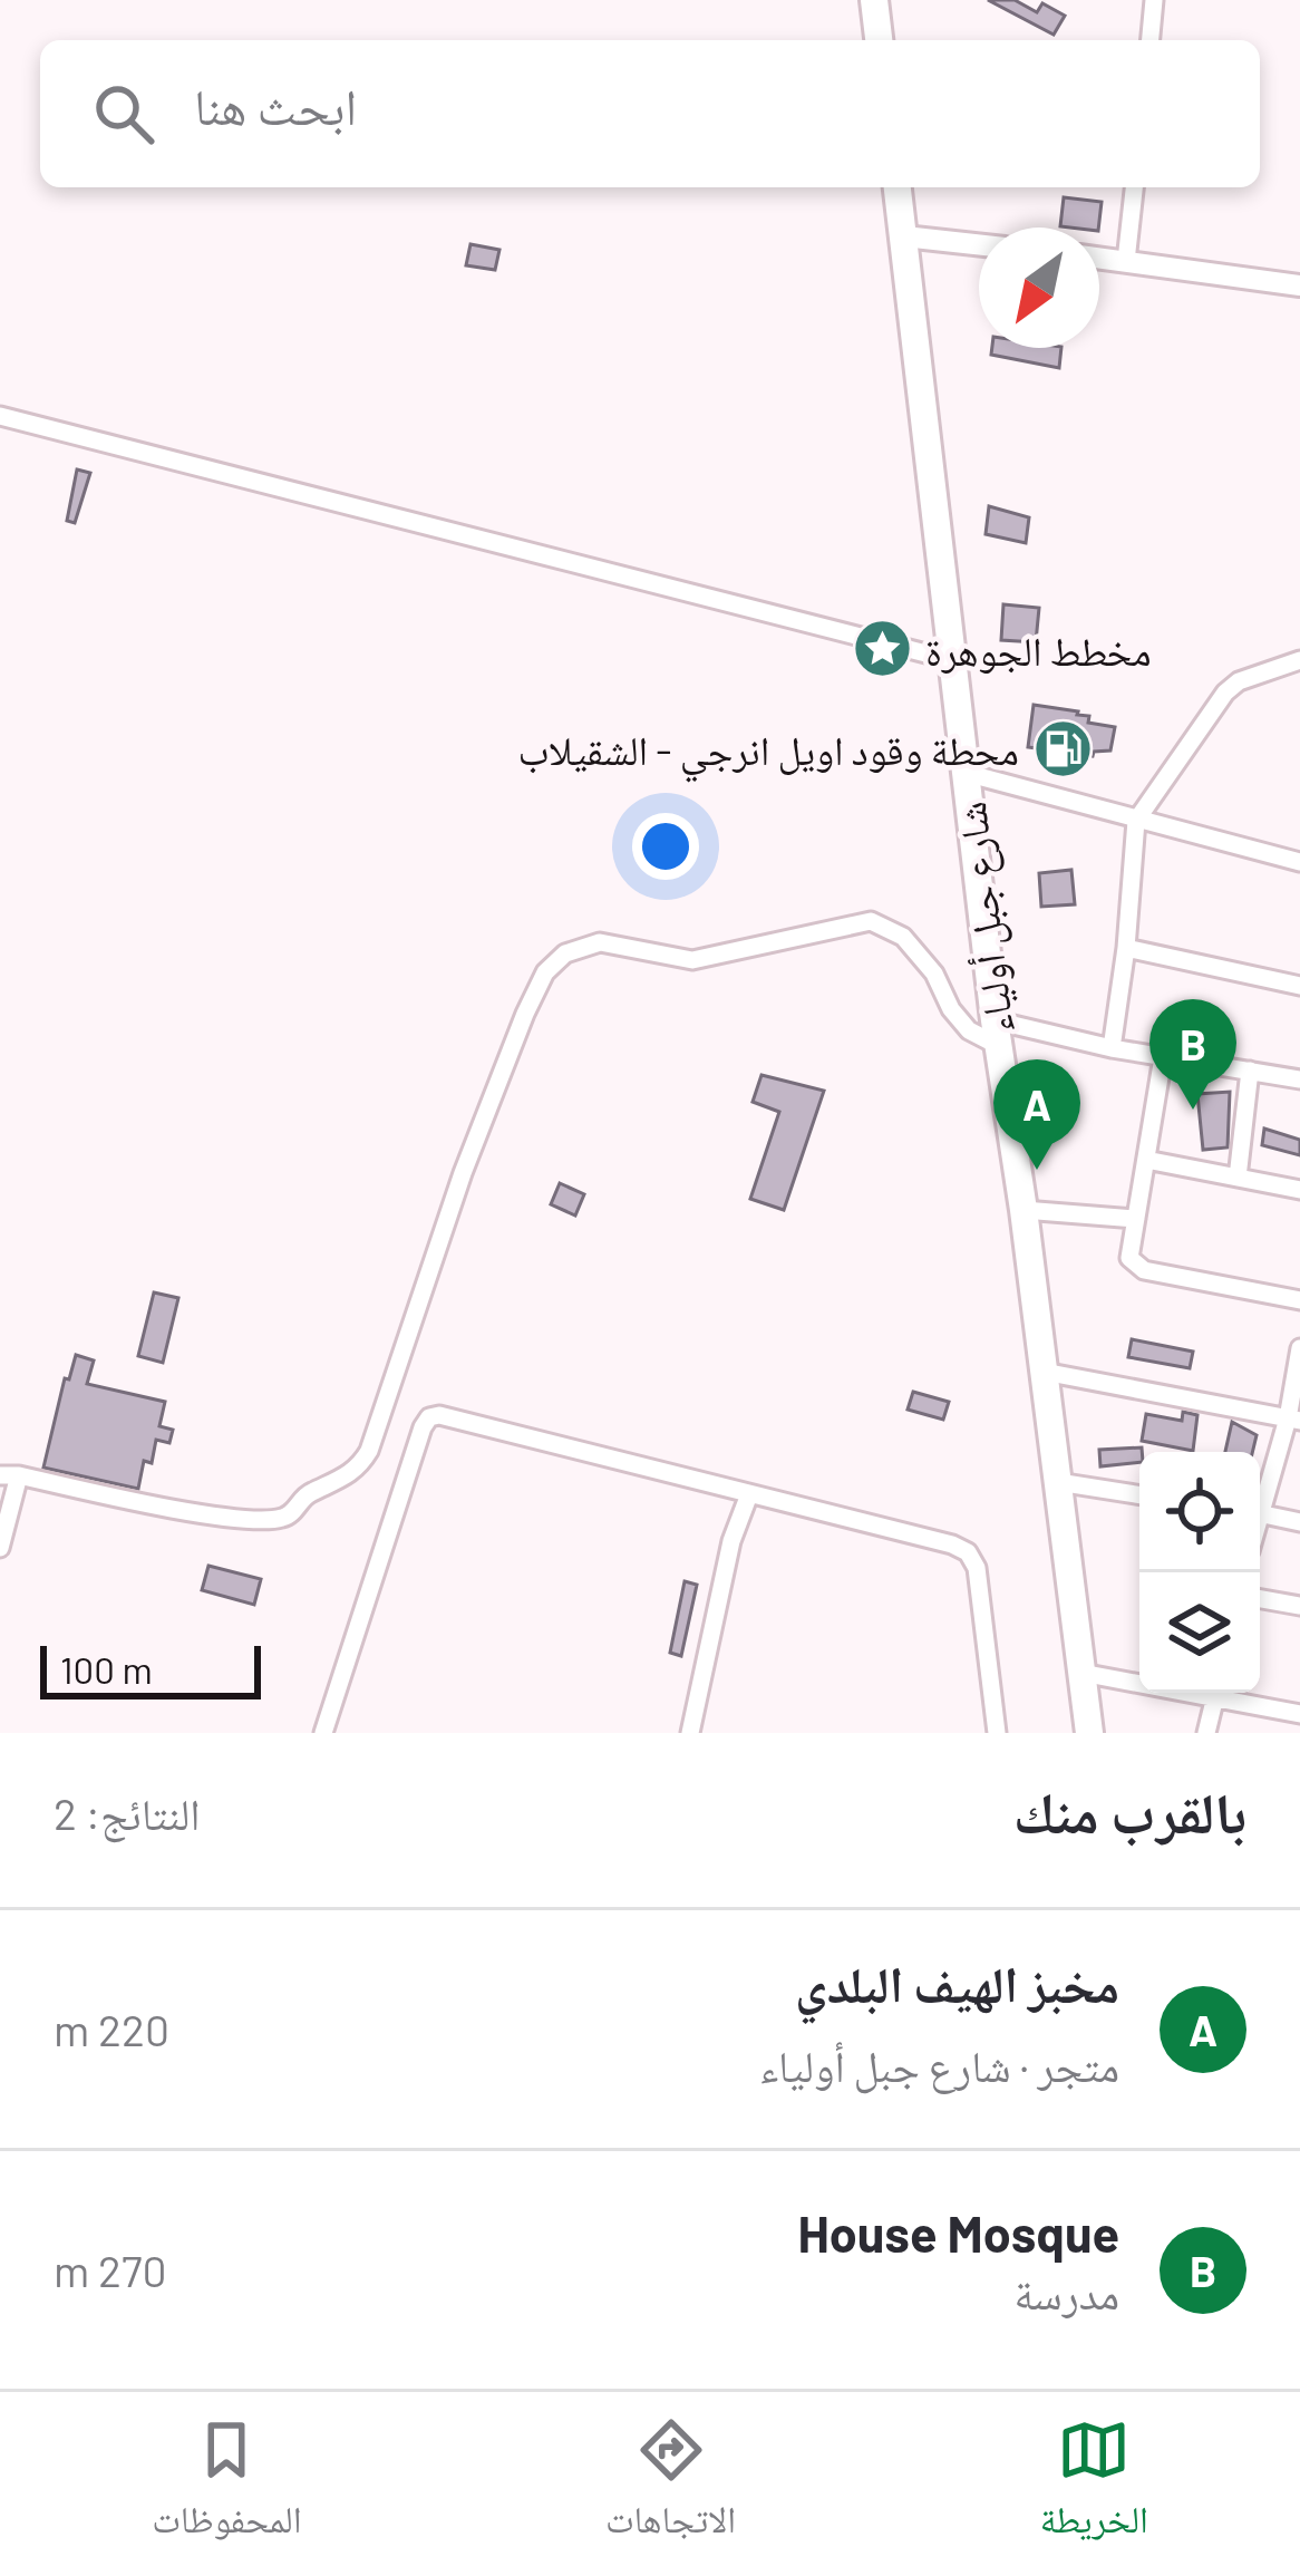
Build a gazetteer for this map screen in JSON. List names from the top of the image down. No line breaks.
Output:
{"streets":{"highway":["شارع جبل أولياء"]},"places":{"place":["مخطط الجوهرة"],"fuel station":["محطة وقود اويل انرجي - الشقيلاب"]},"scale_bar":"100 m","north":"bottom left","page":{"search":"ابحث هنا","pins":["B","A"],"scale":"100 m","heading":["بالقرب منك","النتائج: 2"],"list":[{"mark":"A","name":"مخبز الهيف البلدي","note":"متجر · شارع جبل أولياء","value":"220 m"},{"mark":"B","name":"House Mosque","note":"مدرسة","value":"270 m"}],"nav":["الخريطة","الاتجاهات","المحفوظات"]}}
